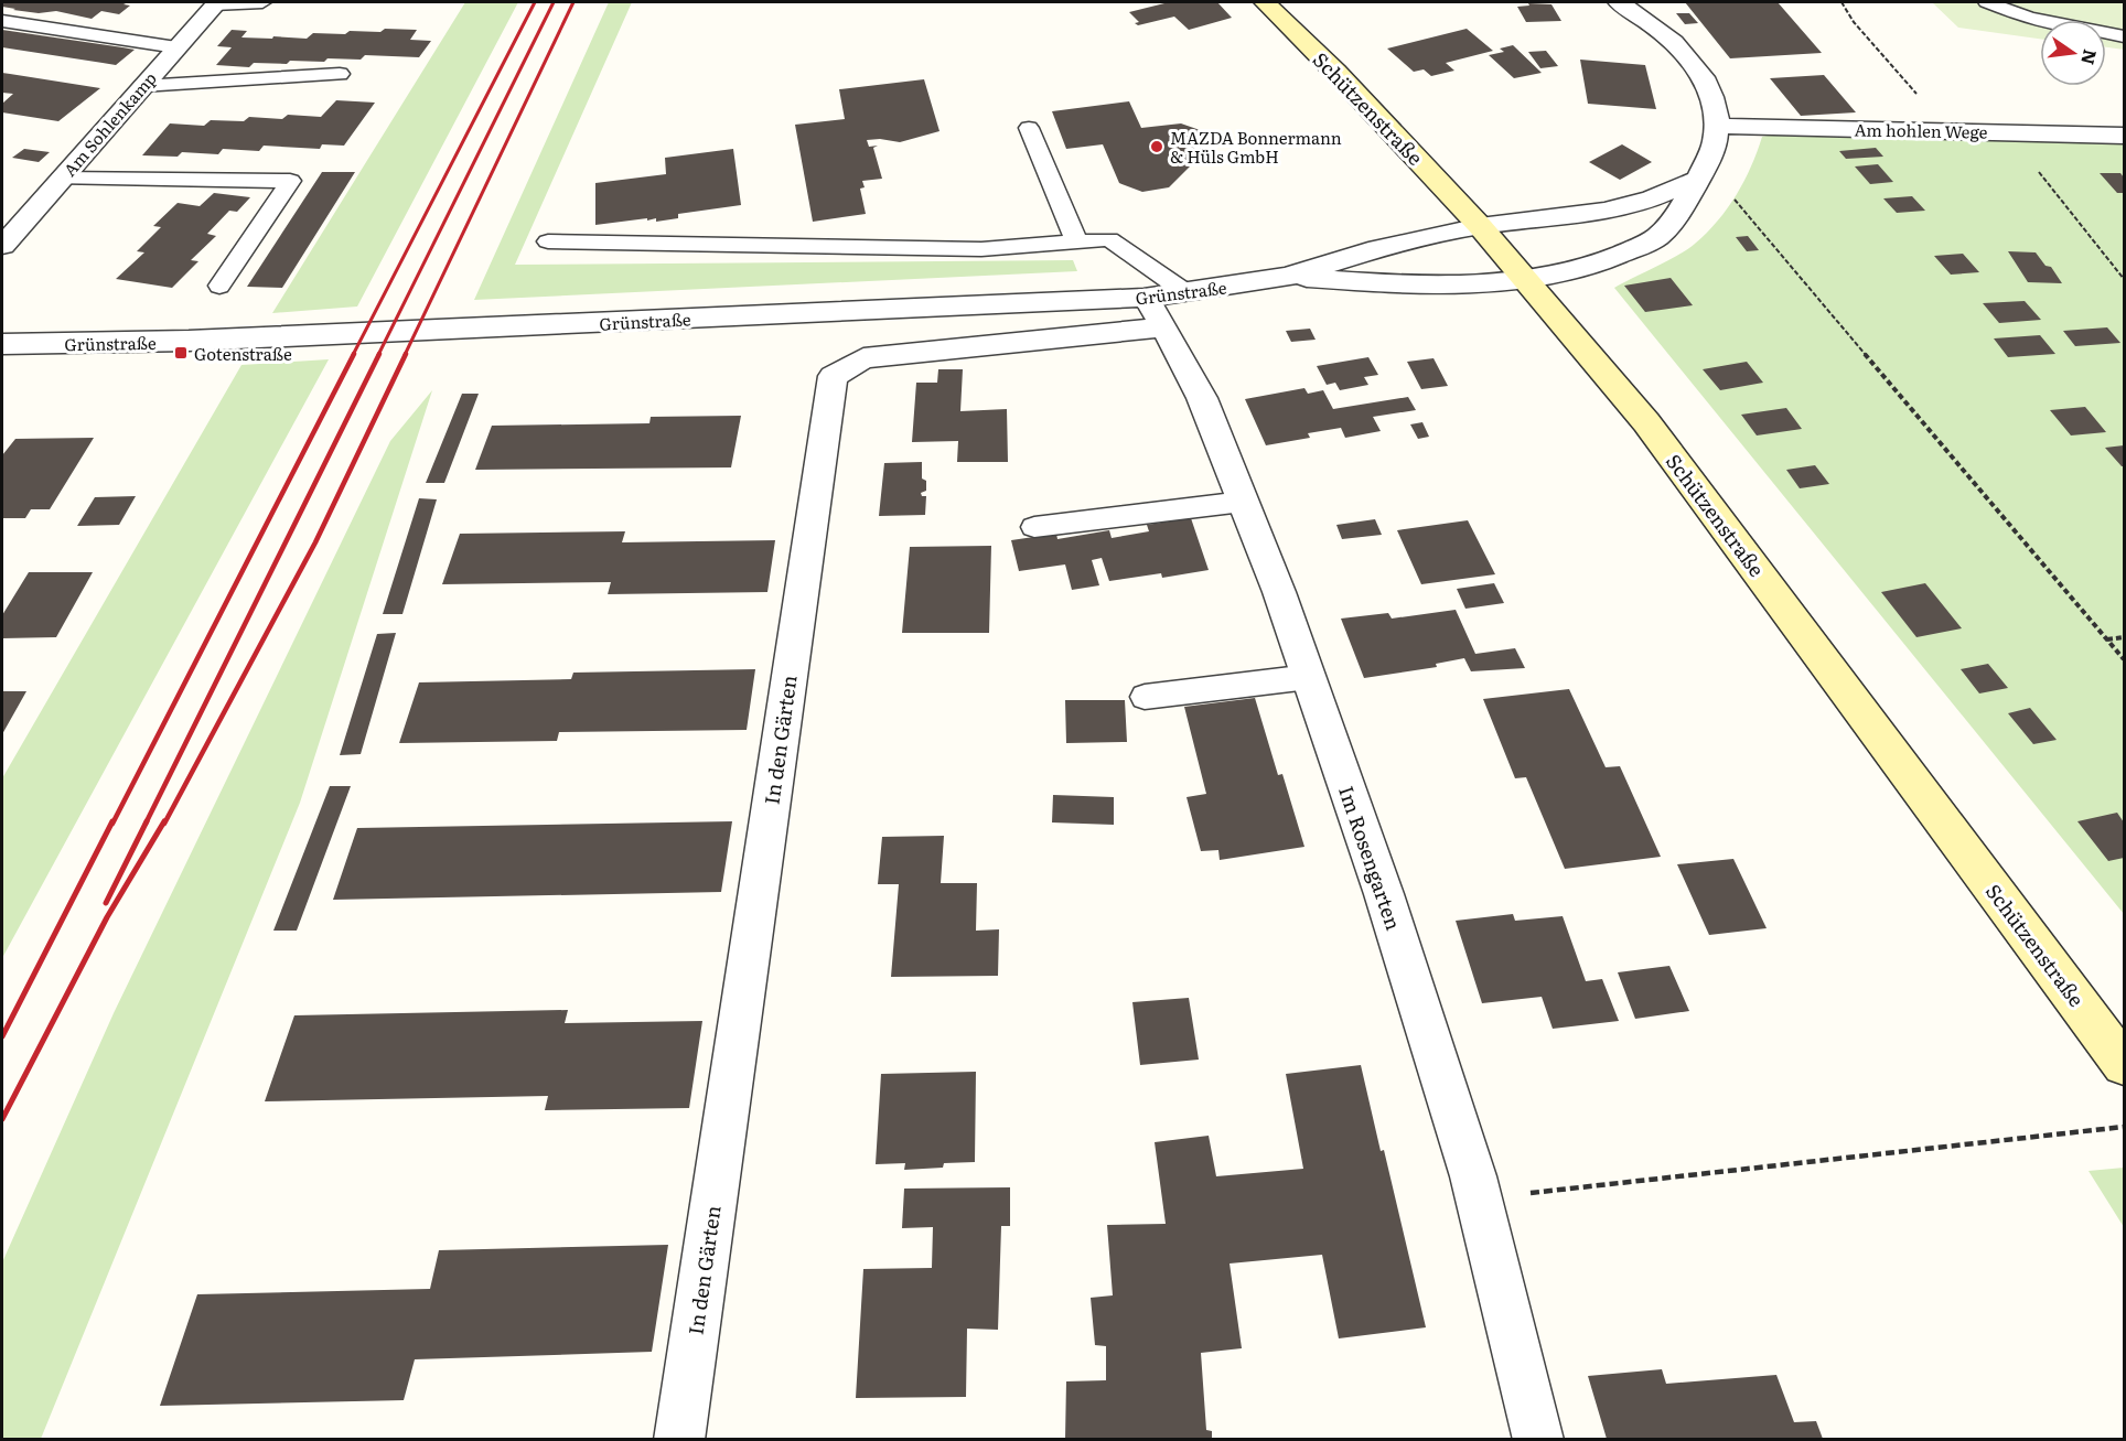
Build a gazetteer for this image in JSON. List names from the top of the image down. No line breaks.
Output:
{"streets":{"main road":["Schützenstraße"],"street":["Am Sohlenkamp","Am hohlen Wege","Grünstraße","In den Gärten","Im Rosengarten"]},"crossings":[["Schützenstraße","Grünstraße"],["Am hohlen Wege","Grünstraße"],["Grünstraße","In den Gärten"],["Grünstraße","Im Rosengarten"],["In den Gärten","Im Rosengarten"]],"places":{"other":["MAZDA Bonnermann & Hüls GmbH"],"transit":["Gotenstraße"]},"north":"right"}
